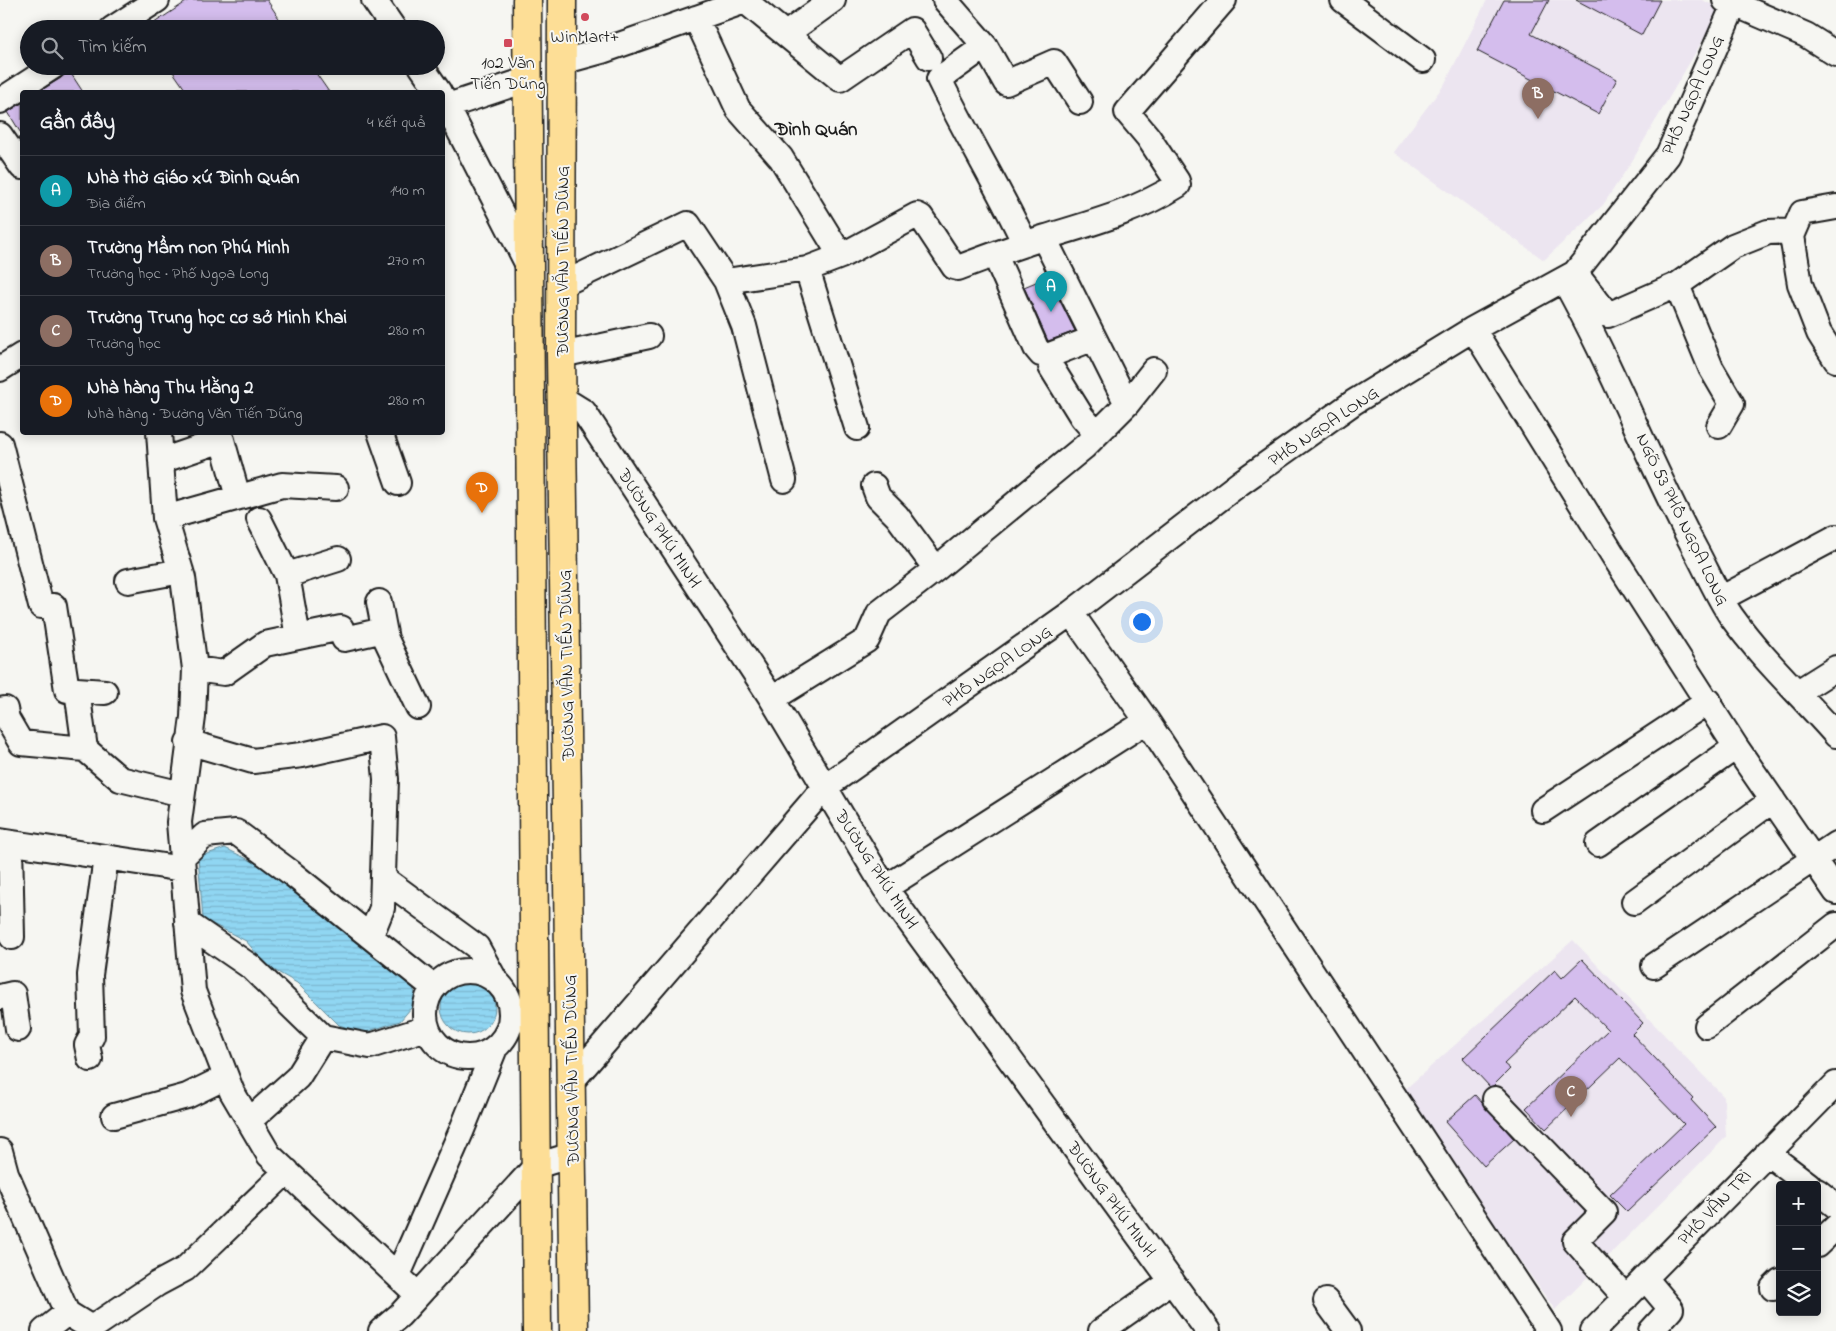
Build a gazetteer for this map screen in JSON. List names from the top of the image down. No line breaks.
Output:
{"streets":{"main road":["ĐƯỜNG VĂN TIẾN DŨNG"],"street":["PHỐ NGỌA LONG","NGÕ 53 PHỐ NGỌA LONG","ĐƯỜNG PHÚ MINH","PHỐ VĂN TRÌ"]},"crossings":[["PHỐ NGỌA LONG","ĐƯỜNG VĂN TIẾN DŨNG"],["PHỐ NGỌA LONG","NGÕ 53 PHỐ NGỌA LONG"],["PHỐ NGỌA LONG","ĐƯỜNG PHÚ MINH"],["ĐƯỜNG VĂN TIẾN DŨNG","ĐƯỜNG PHÚ MINH"]],"districts":["Đình Quán"],"places":{"other":["WinMart+"],"transit":["102 Văn Tiến Dũng"]},"page":{"search":"Tìm kiếm","pins":["B","A","D","C"],"heading":["Gần đây","4 kết quả"],"list":[{"mark":"A","name":"Nhà thờ Giáo xứ Đình Quán","note":"Địa điểm","value":"140 m"},{"mark":"B","name":"Trường Mầm non Phú Minh","note":"Trường học · Phố Ngọa Long","value":"270 m"},{"mark":"C","name":"Trường Trung học cơ sở Minh Khai","note":"Trường học","value":"280 m"},{"mark":"D","name":"Nhà hàng Thu Hằng 2","note":"Nhà hàng · Đường Văn Tiến Dũng","value":"280 m"}],"map_buttons":["+","−"]}}
